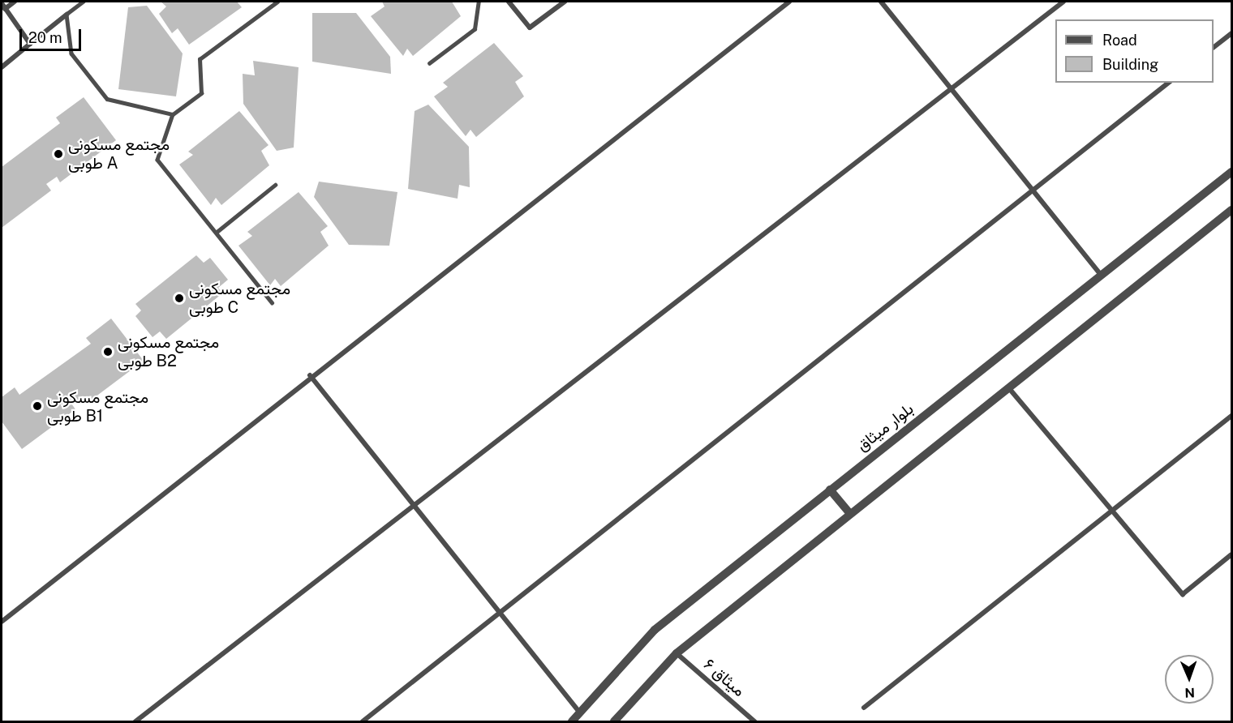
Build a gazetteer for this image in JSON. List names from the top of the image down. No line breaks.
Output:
{"streets":{"street":["بلوار میثاق","میثاق ۶"]},"places":["مجتمع مسکونی طوبی A","مجتمع مسکونی طوبی C","مجتمع مسکونی طوبی B2","مجتمع مسکونی طوبی B1"],"legend":["Road","Building"],"scale_bar":"20 m","north":"bottom"}
